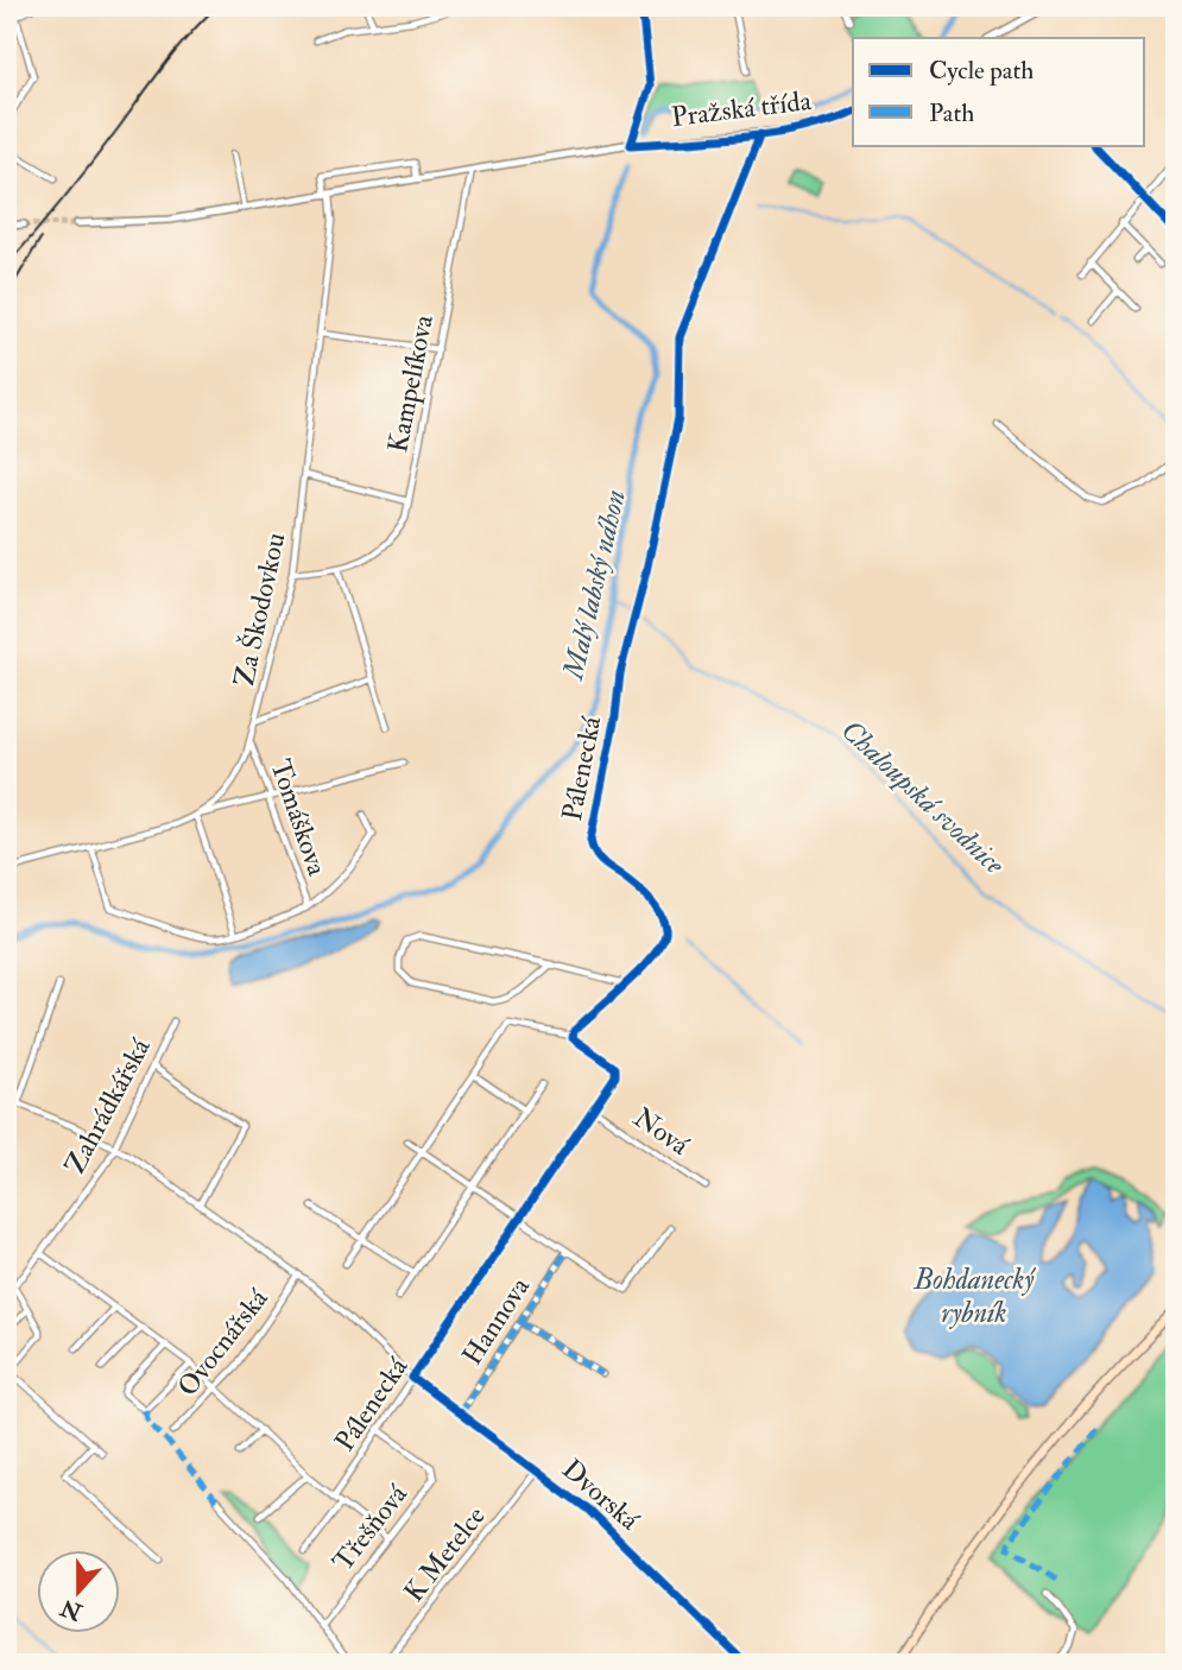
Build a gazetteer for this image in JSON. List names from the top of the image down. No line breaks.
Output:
{"streets":{"street":["Pražská třída","Kampelíkova","Za Škodovkou","Pálenecká","Tomáškova","Zahrádkářská","Nová","Hannova","Ovocnářská","Dvorská","Třešňová","K Metelce"]},"crossings":[["Pražská třída","Kampelíkova"],["Pražská třída","Za Škodovkou"],["Pražská třída","Pálenecká"],["Kampelíkova","Za Škodovkou"],["Za Škodovkou","Tomáškova"],["Pálenecká","Nová"],["Pálenecká","Dvorská"],["Pálenecká","Třešňová"],["Zahrádkářská","Dvorská"],["Hannova","Dvorská"],["Ovocnářská","Dvorská"],["Dvorská","K Metelce"]],"water":["Malý labský náhon","Chaloupská svodnice","Bohdanecký rybník"],"legend":["Cycle path","Path"],"north":"bottom"}
